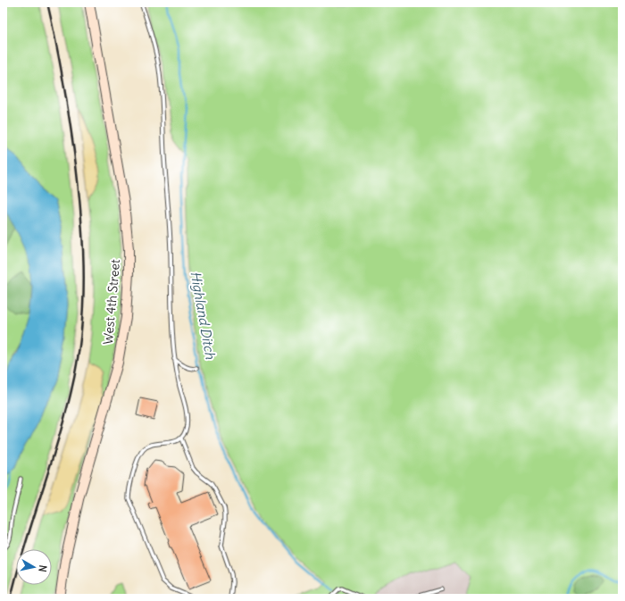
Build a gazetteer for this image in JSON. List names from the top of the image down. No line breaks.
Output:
{"streets":{"main road":["West 4th Street"]},"water":["Highland Ditch"],"north":"right"}
